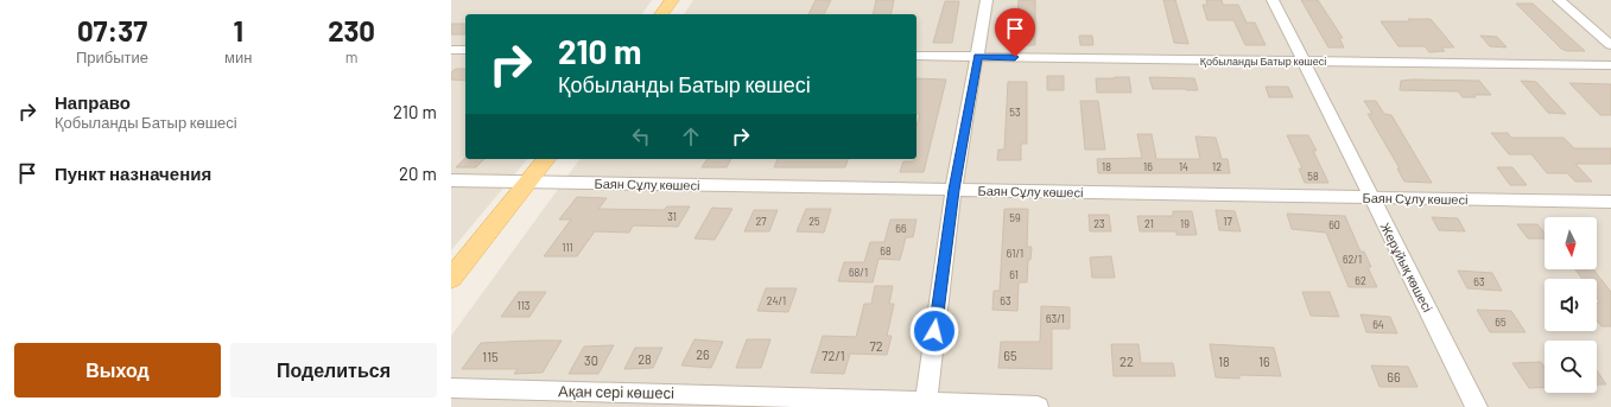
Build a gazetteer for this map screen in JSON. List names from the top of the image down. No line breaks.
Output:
{"streets":{"street":["Қобыланды Батыр көшесі","Баян Сұлу көшесі","Жерұйық көшесі","Ақан сері көшесі"]},"crossings":[["Қобыланды Батыр көшесі","Жерұйық көшесі"],["Баян Сұлу көшесі","Жерұйық көшесі"]],"house_numbers":["53","18","16","14","12","58","31","59","27","25","17","23","21","19","60","66","111","68","61/1","62/1","68/1","61","62","63","24/1","63","113","63/1","65","64","72","26","72/1","65","115","28","30","22","18","16","66"],"north":"bottom","page":{"eta":["07:37","Прибытие","1","мин","230","m"],"turn":["210 m","Қобыланды Батыр көшесі"],"list":[{"name":"Направо","note":"Қобыланды Батыр көшесі","value":"210 m"},{"name":"Пункт назначения","value":"20 m"}],"buttons":["Выход","Поделиться"]}}
